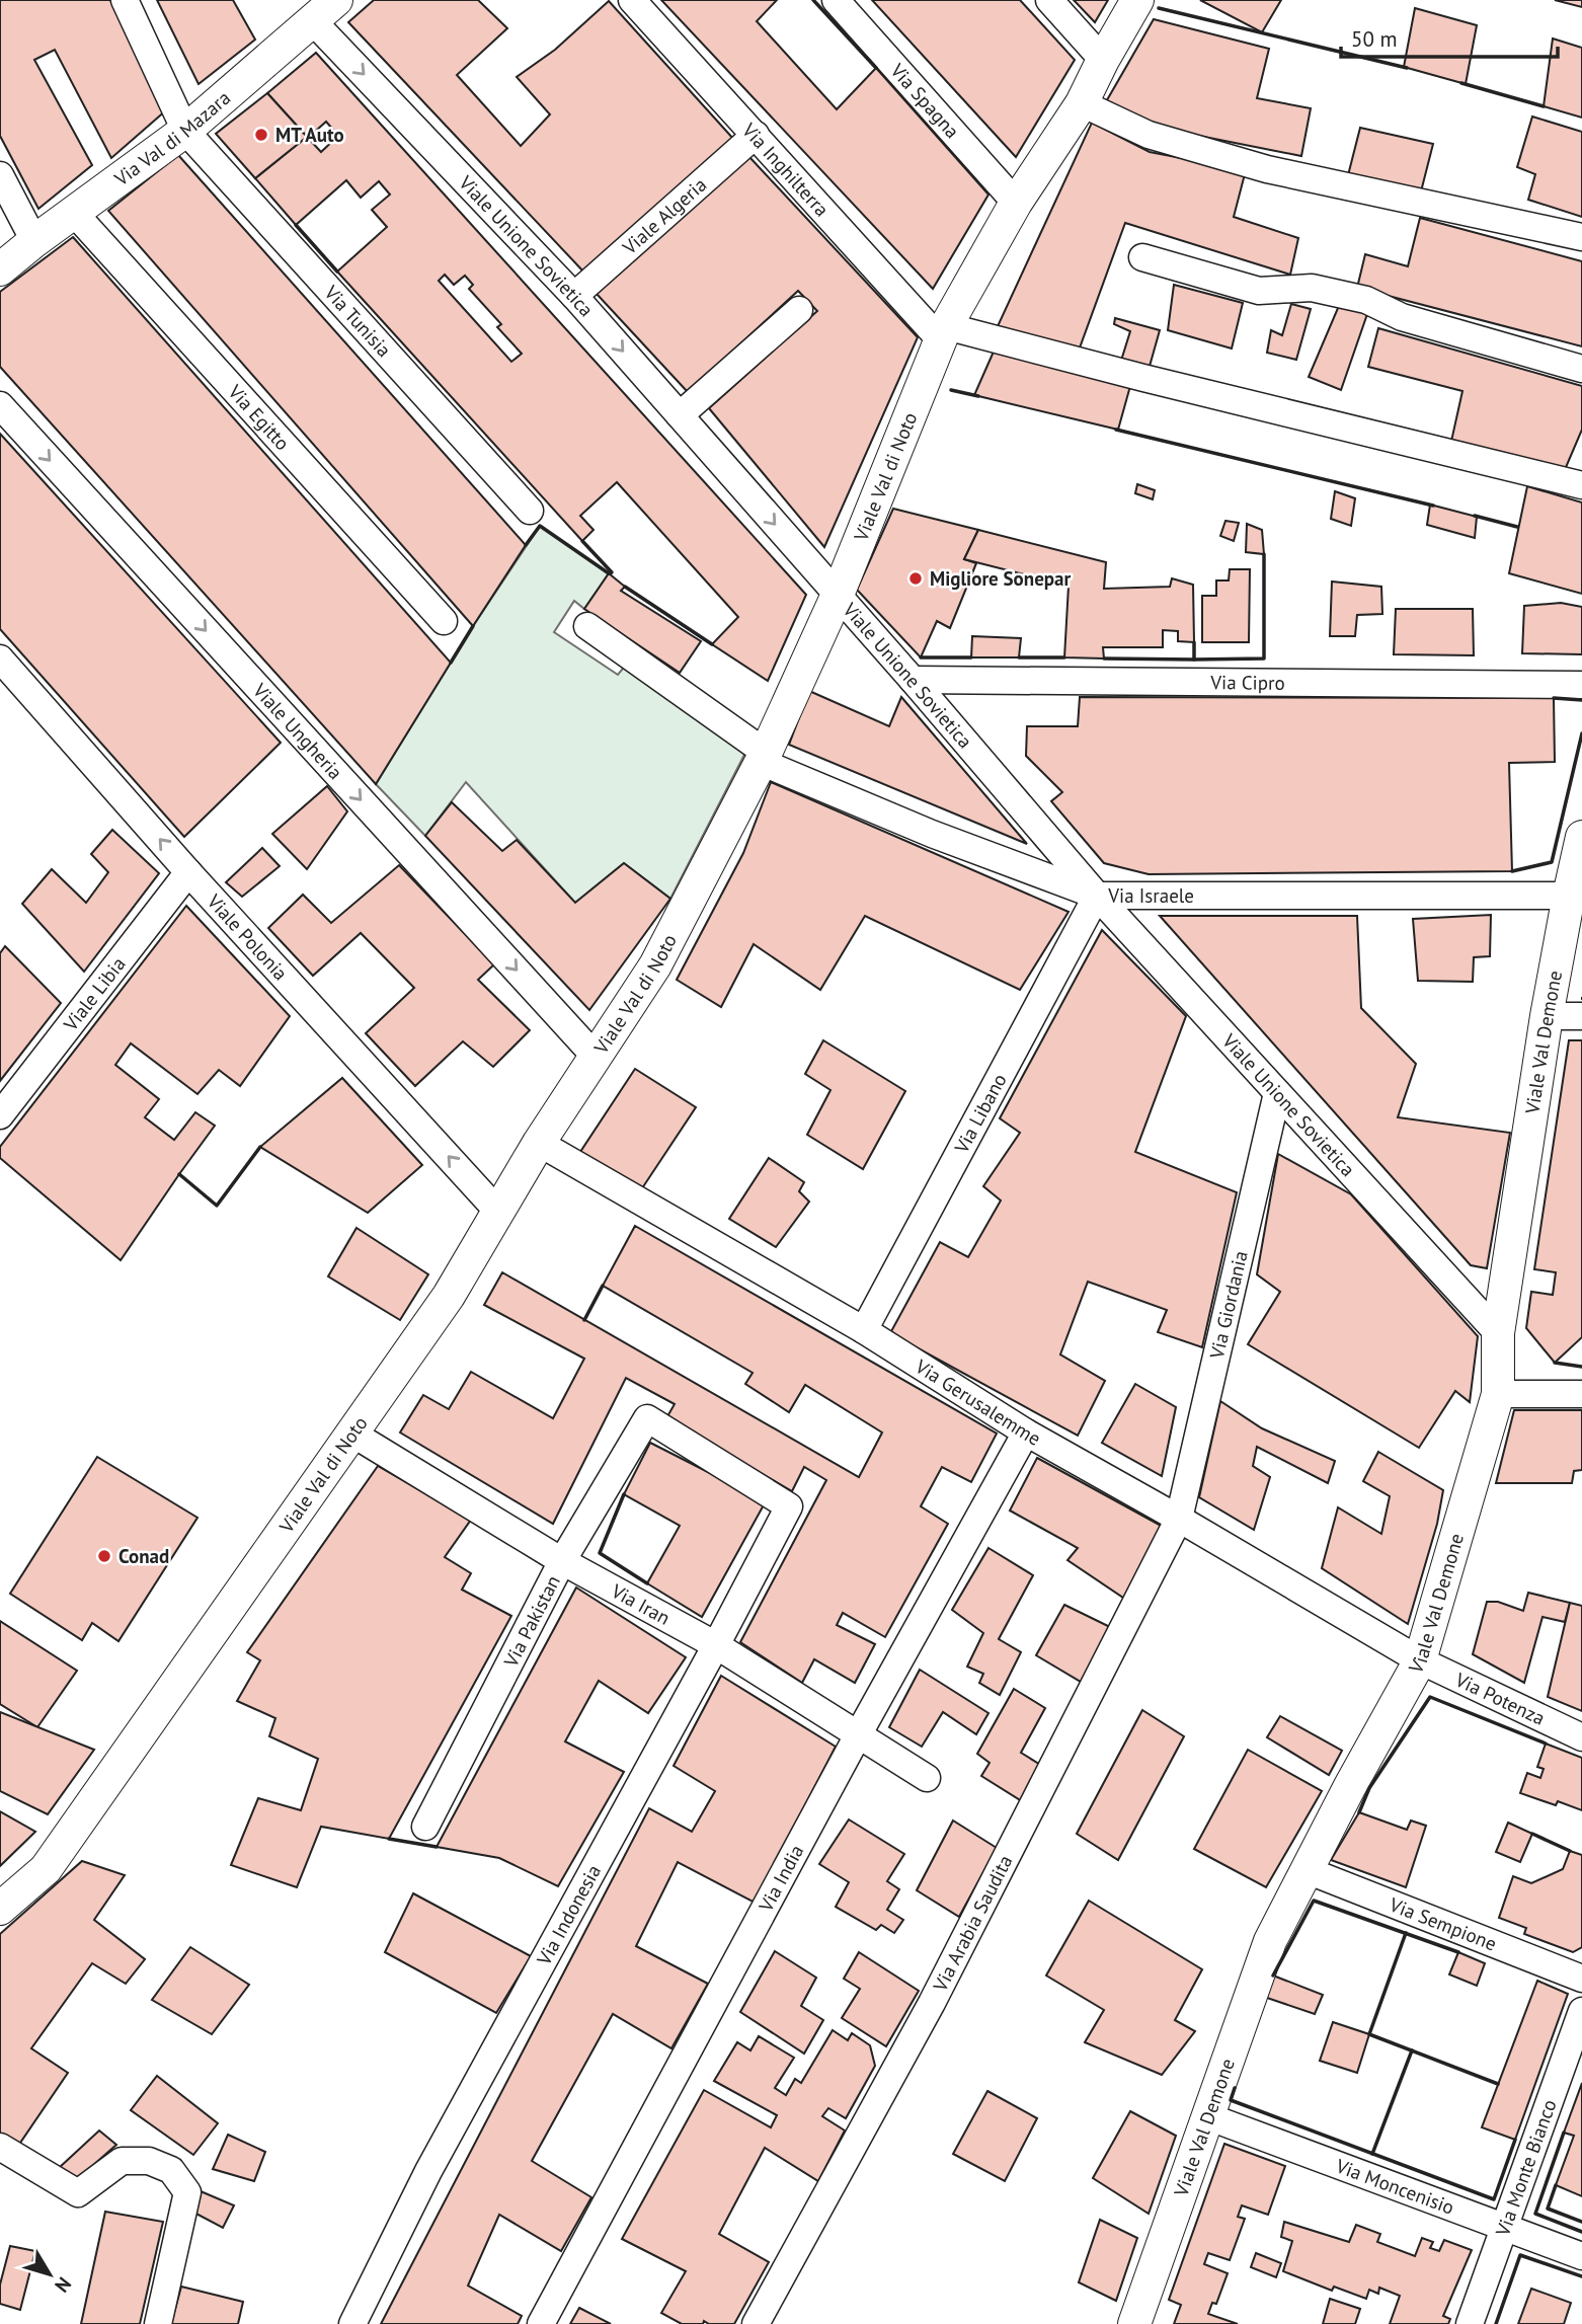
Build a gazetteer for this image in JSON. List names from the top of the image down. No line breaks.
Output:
{"streets":{"street":["Via Spagna","Via Val di Mazara","Via Inghilterra","Viale Algeria","Viale Unione Sovietica","Via Tunisia","Via Egitto","Viale Val di Noto","Via Cipro","Viale Ungheria","Via Israele","Viale Polonia","Viale Libia","Viale Val Demone","Via Libano","Via Giordania","Via Gerusalemme","Via Iran","Via Pakistan","Via Potenza","Via India","Via Indonesia","Via Arabia Saudita","Via Sempione","Via Monte Bianco","Via Moncenisio"]},"crossings":[["Via Spagna","Viale Val di Noto"],["Via Val di Mazara","Viale Unione Sovietica"],["Via Val di Mazara","Via Tunisia"],["Via Val di Mazara","Via Egitto"],["Via Inghilterra","Viale Algeria"],["Via Inghilterra","Viale Val di Noto"],["Viale Algeria","Viale Unione Sovietica"],["Viale Unione Sovietica","Viale Val di Noto"],["Viale Unione Sovietica","Via Cipro"],["Viale Unione Sovietica","Via Israele"],["Viale Unione Sovietica","Viale Val Demone"],["Viale Unione Sovietica","Via Libano"],["Viale Unione Sovietica","Via Giordania"],["Viale Val di Noto","Viale Ungheria"],["Viale Val di Noto","Via Israele"],["Viale Val di Noto","Viale Polonia"],["Viale Val di Noto","Via Gerusalemme"],["Viale Val di Noto","Via Iran"],["Via Israele","Viale Val Demone"],["Via Israele","Via Libano"],["Viale Polonia","Viale Libia"],["Viale Val Demone","Via Gerusalemme"],["Viale Val Demone","Via Potenza"],["Viale Val Demone","Via Sempione"],["Viale Val Demone","Via Moncenisio"],["Via Libano","Via Gerusalemme"],["Via Giordania","Via Gerusalemme"],["Via Giordania","Via Arabia Saudita"],["Via Gerusalemme","Via Potenza"],["Via Gerusalemme","Via India"],["Via Gerusalemme","Via Arabia Saudita"],["Via Iran","Via Pakistan"],["Via Iran","Via India"],["Via Iran","Via Indonesia"],["Via Pakistan","Via Indonesia"],["Via Monte Bianco","Via Moncenisio"]],"one_way":["Viale Unione Sovietica","Viale Ungheria","Viale Polonia"],"places":["MT Auto","Migliore Sonepar","Conad"],"scale_bar":"50 m","north":"bottom right"}
